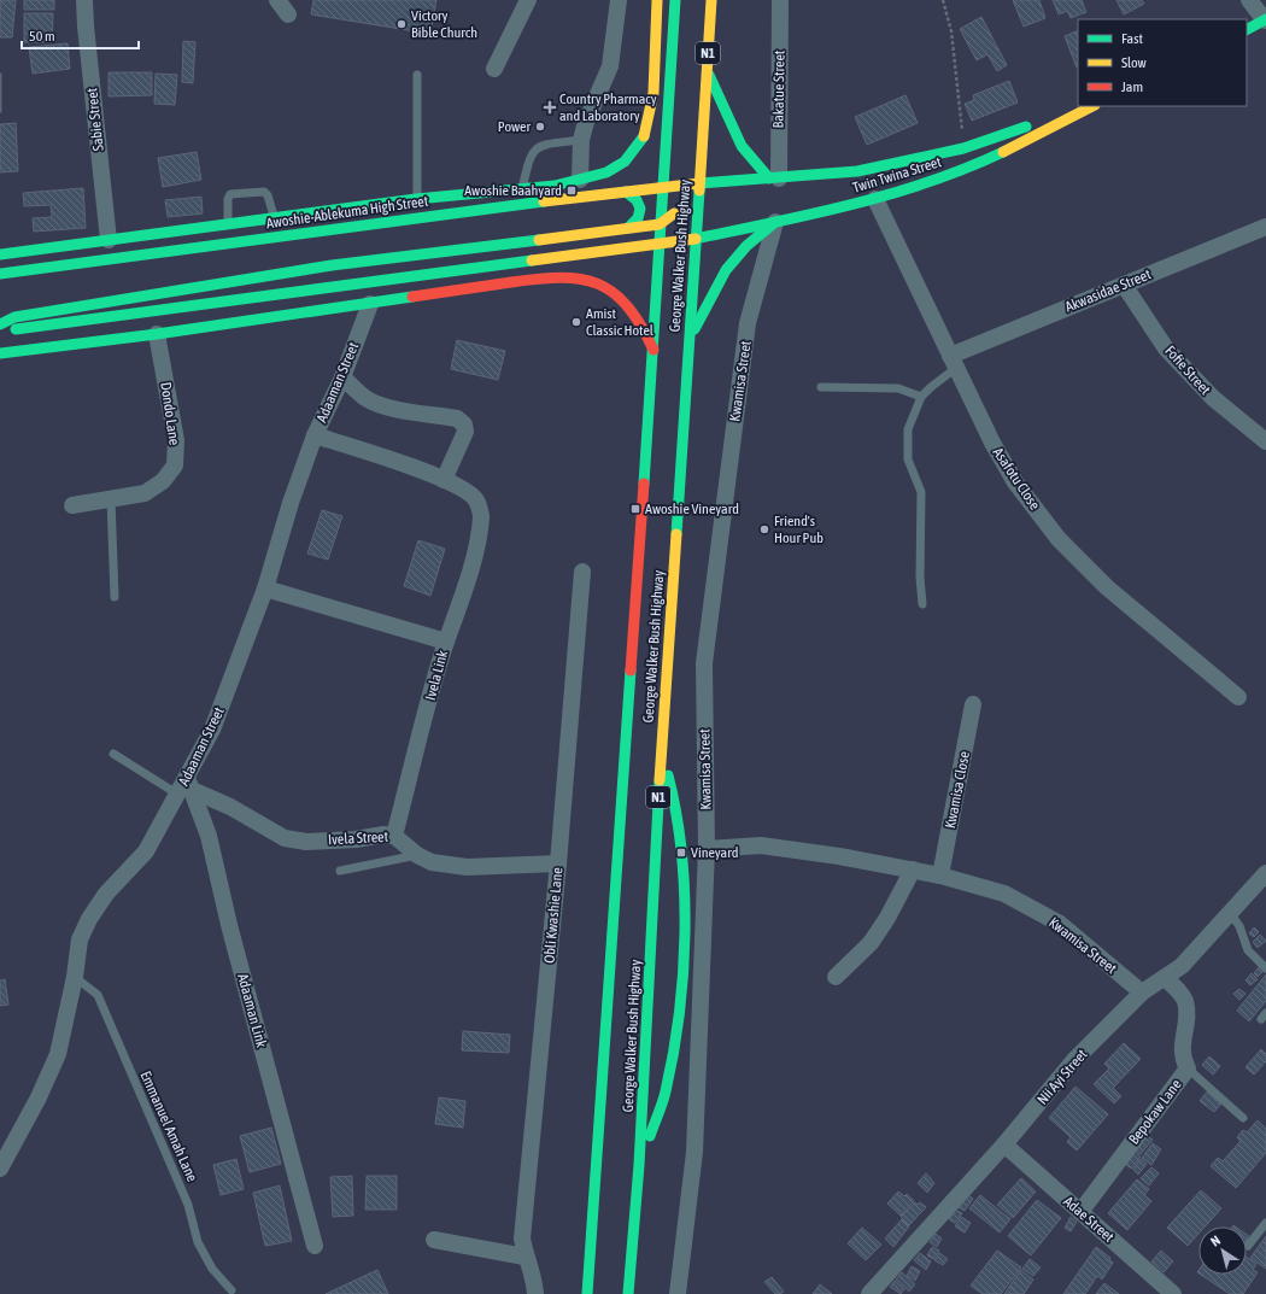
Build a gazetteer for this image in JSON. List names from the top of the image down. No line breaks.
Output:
{"streets":{"main road":["N1","Twin Twina Street","Awoshie-Ablekuma High Street","George Walker Bush Highway"],"street":["Bakatue Street","Sabie Street","Akwasidae Street","Fofie Street","Kwamisa Street","Adaaman Street","Dondo Lane","Asafotu Close","Ivela Link","Kwamisa Close","Ivela Street","Obli Kwashie Lane","Adaaman Link","Nii Ayi Street","Bepokaw Lane","Adae Street"],"lane":["Emmanuel Amah Lane"]},"crossings":[["Bakatue Street","Twin Twina Street"],["Sabie Street","Awoshie-Ablekuma High Street"],["Twin Twina Street","Awoshie-Ablekuma High Street"],["Twin Twina Street","George Walker Bush Highway"],["Twin Twina Street","Kwamisa Street"],["Twin Twina Street","Asafotu Close"],["Awoshie-Ablekuma High Street","George Walker Bush Highway"],["George Walker Bush Highway","Adaaman Street"],["Akwasidae Street","Fofie Street"],["Akwasidae Street","Asafotu Close"],["Kwamisa Street","Kwamisa Close"],["Kwamisa Street","Nii Ayi Street"],["Adaaman Street","Ivela Link"],["Adaaman Street","Ivela Street"],["Adaaman Street","Adaaman Link"],["Adaaman Street","Emmanuel Amah Lane"],["Ivela Link","Ivela Street"],["Ivela Street","Obli Kwashie Lane"],["Ivela Street","Adaaman Link"],["Nii Ayi Street","Bepokaw Lane"],["Nii Ayi Street","Adae Street"],["Bepokaw Lane","Adae Street"]],"places":{"other":["Victory Bible Church","Power","Amist Classic Hotel","Friend's Hour Pub"],"health":["Country Pharmacy and Laboratory"],"transit":["Awoshie Baahyard","Awoshie Vineyard","Vineyard"]},"legend":["Fast","Slow","Jam"],"scale_bar":"50 m","north":"top left"}
